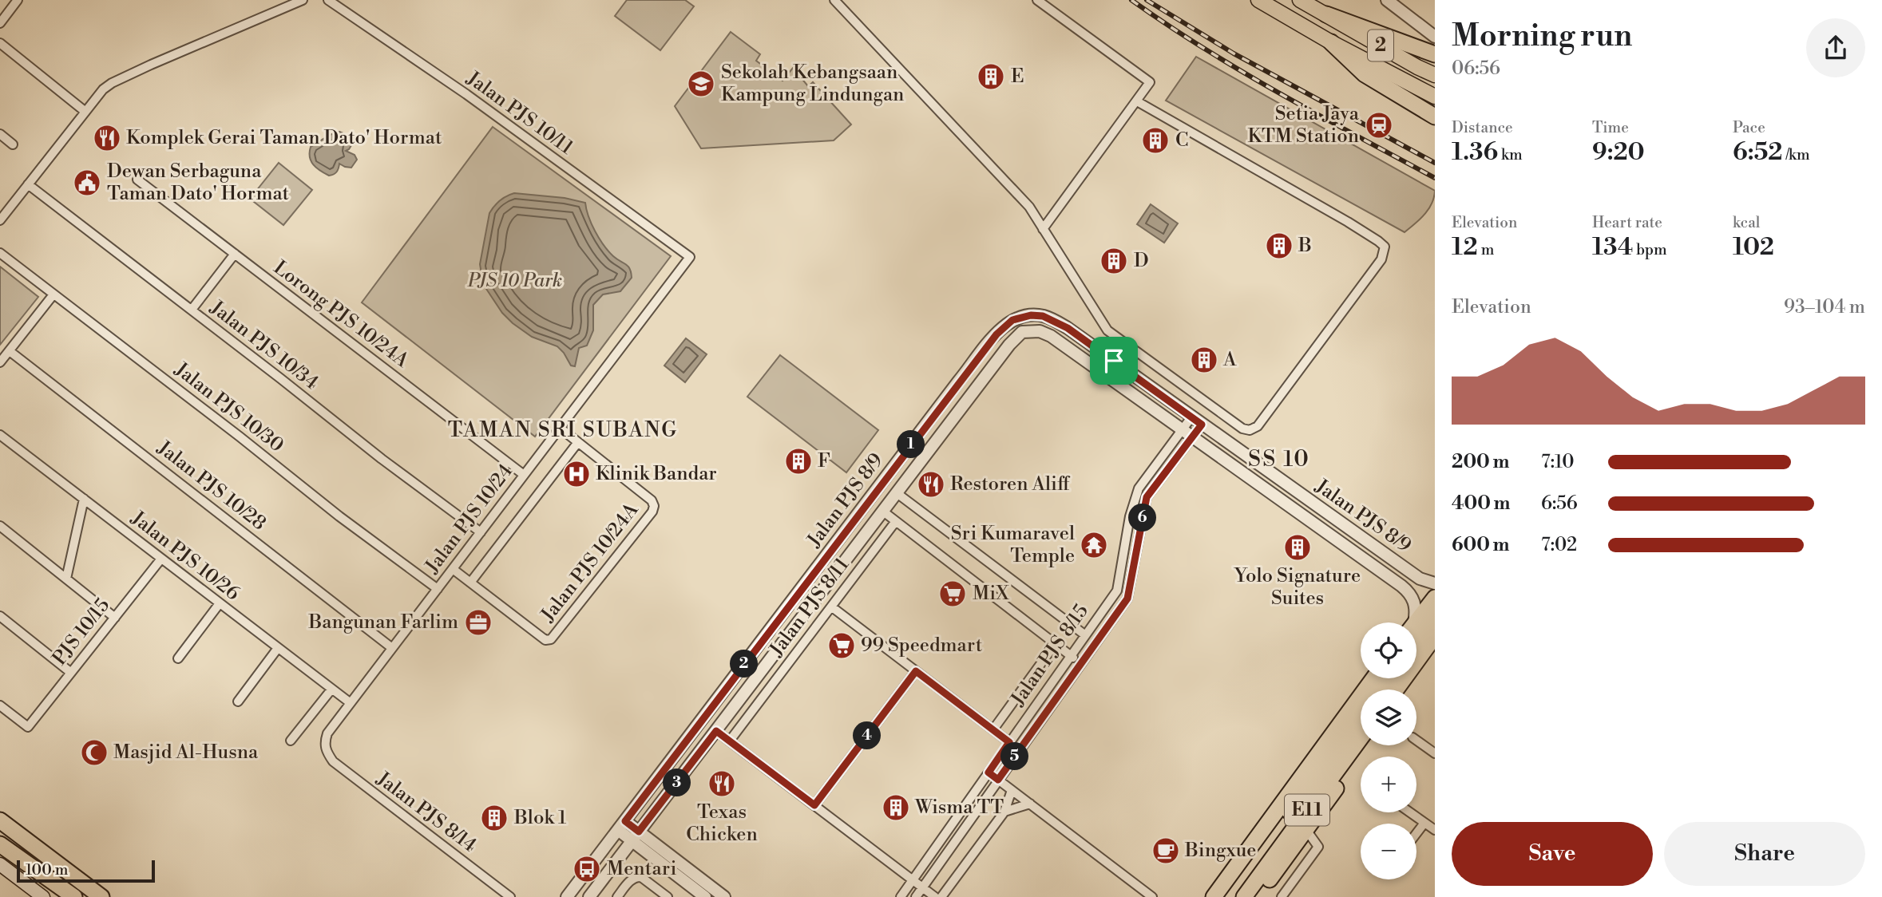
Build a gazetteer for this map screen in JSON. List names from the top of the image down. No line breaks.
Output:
{"streets":{"highway":["2","E11"],"street":["Jalan PJS 10/11","Lorong PJS 10/24A","Jalan PJS 10/34","Jalan PJS 10/30","Jalan PJS 10/28","Jalan PJS 8/9","Jalan PJS 10/24","Jalan PJS 10/26","Jalan PJS 10/24A","Jalan PJS 8/11","PJS 10/15","Jalan PJS 8/15","Jalan PJS 8/14"]},"crossings":[["Jalan PJS 10/11","Jalan PJS 10/24"],["Lorong PJS 10/24A","Jalan PJS 10/24"],["Jalan PJS 10/34","Jalan PJS 10/24"],["Jalan PJS 10/30","Jalan PJS 10/24"],["Jalan PJS 10/28","Jalan PJS 10/24"],["Jalan PJS 8/9","Jalan PJS 8/15"],["Jalan PJS 10/24","Jalan PJS 10/26"],["Jalan PJS 10/24","Jalan PJS 10/24A"],["Jalan PJS 10/24","Jalan PJS 8/14"],["Jalan PJS 10/26","PJS 10/15"]],"districts":["TAMAN SRI SUBANG","SS 10"],"parks":["PJS 10 Park"],"places":{"building":["E","C","B","D","A","F","Yolo Signature Suites","Wisma TT","Blok 1"],"school or university":["Sekolah Kebangsaan Kampung Lindungan"],"station":["Setia Jaya KTM Station"],"restaurant":["Komplek Gerai Taman Dato' Hormat","Restoren Aliff","Texas Chicken"],"public building":["Dewan Serbaguna Taman Dato' Hormat"],"hospital":["Klinik Bandar"],"temple":["Sri Kumaravel Temple"],"supermarket":["MiX","99 Speedmart"],"office":["Bangunan Farlim"],"mosque":["Masjid Al-Husna"],"cafe":["Bingxue"],"bus stop":["Mentari"]},"scale_bar":"100 m","page":{"heading":["Morning run","06:56"],"stats":[["Distance","1.36 km"],["Time","9:20"],["Pace","6:52 /km"],["Elevation","12 m"],["Heart rate","134 bpm"],["kcal","102"]],"chart":["Elevation","93–104 m"],"pins":["1","6","2","4","5","3"],"list":[{"name":"200 m","note":"7:10"},{"name":"400 m","note":"6:56"},{"name":"600 m","note":"7:02"}],"map_buttons":["+","−"],"buttons":["Save","Share"],"scale":"100 m"}}
